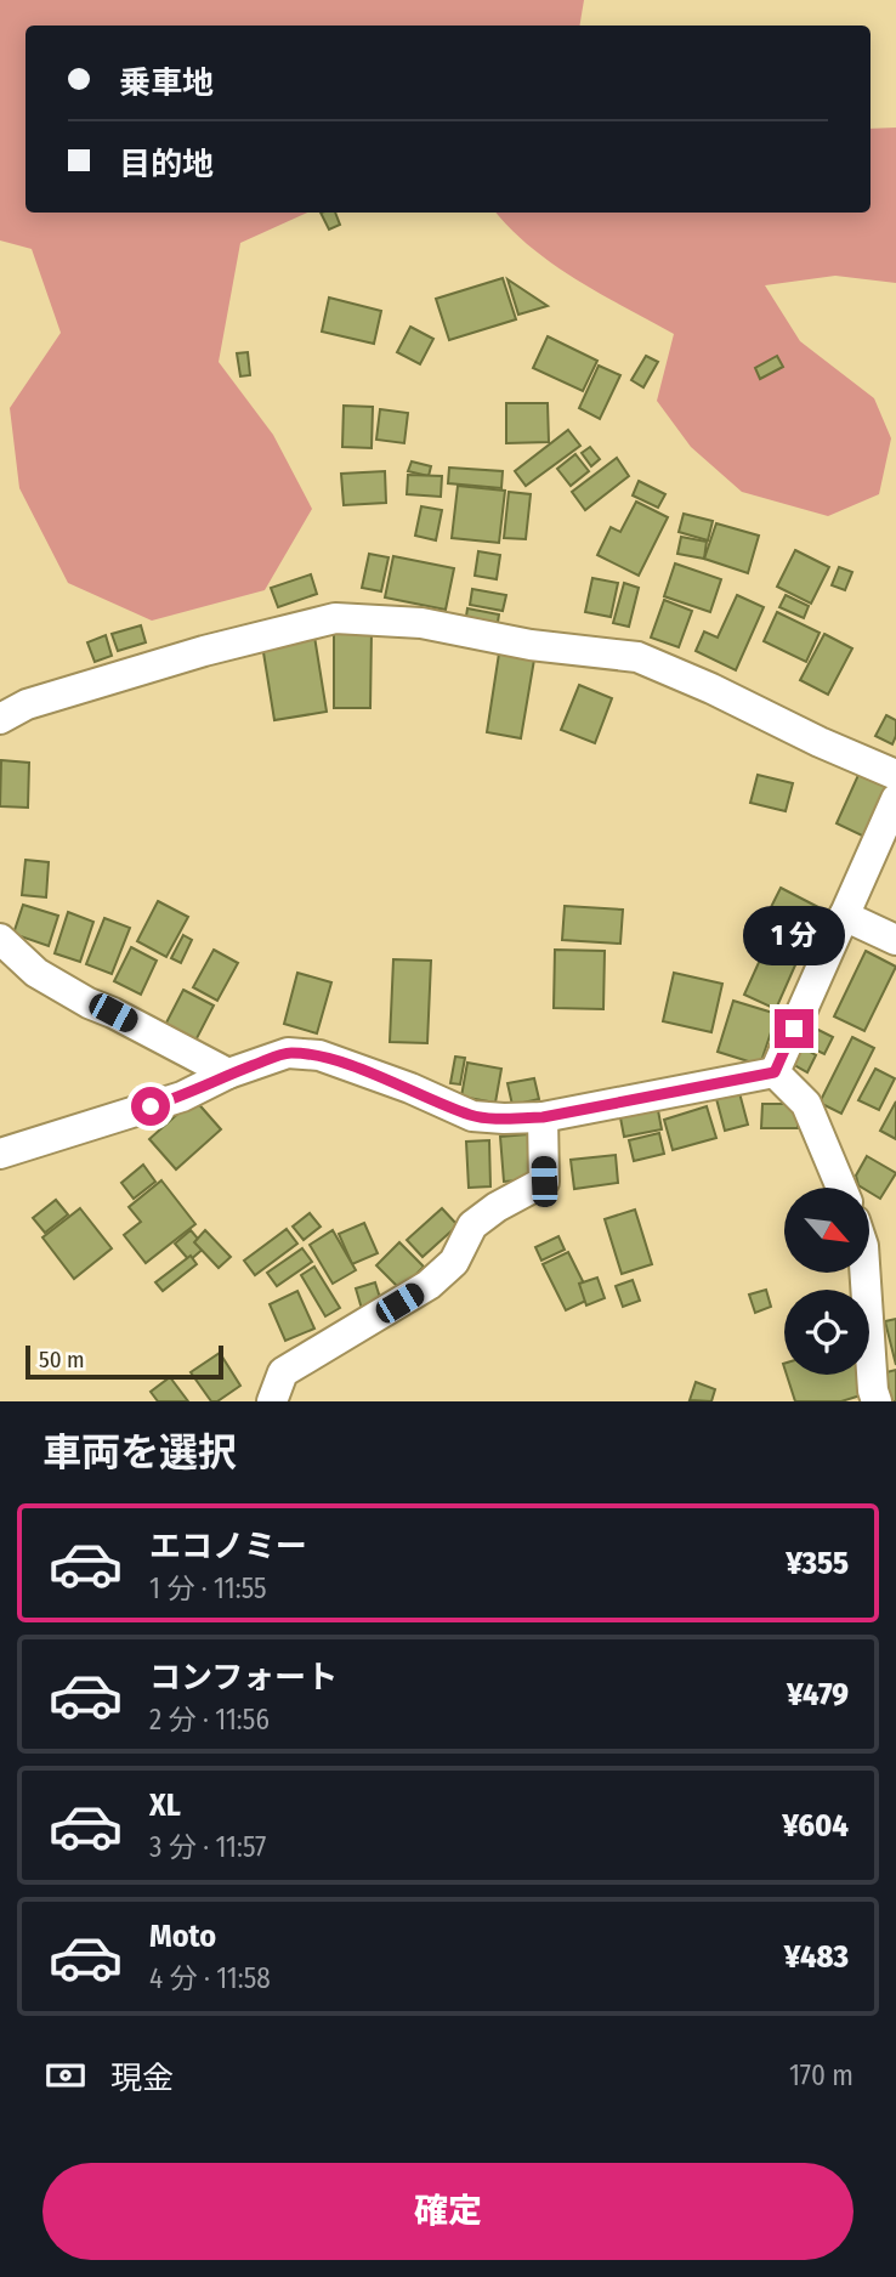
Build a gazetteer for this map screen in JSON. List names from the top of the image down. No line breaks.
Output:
{"scale_bar":"50 m","north":"bottom right","page":{"banner":["乗車地","目的地"],"bubble":"1 分","scale":"50 m","heading":"車両を選択","list":[{"name":"エコノミー","note":"1 分 · 11:55","value":"¥355"},{"name":"コンフォート","note":"2 分 · 11:56","value":"¥479"},{"name":"XL","note":"3 分 · 11:57","value":"¥604"},{"name":"Moto","note":"4 分 · 11:58","value":"¥483"}],"pay":["現金","170 m"],"buttons":"確定"}}
